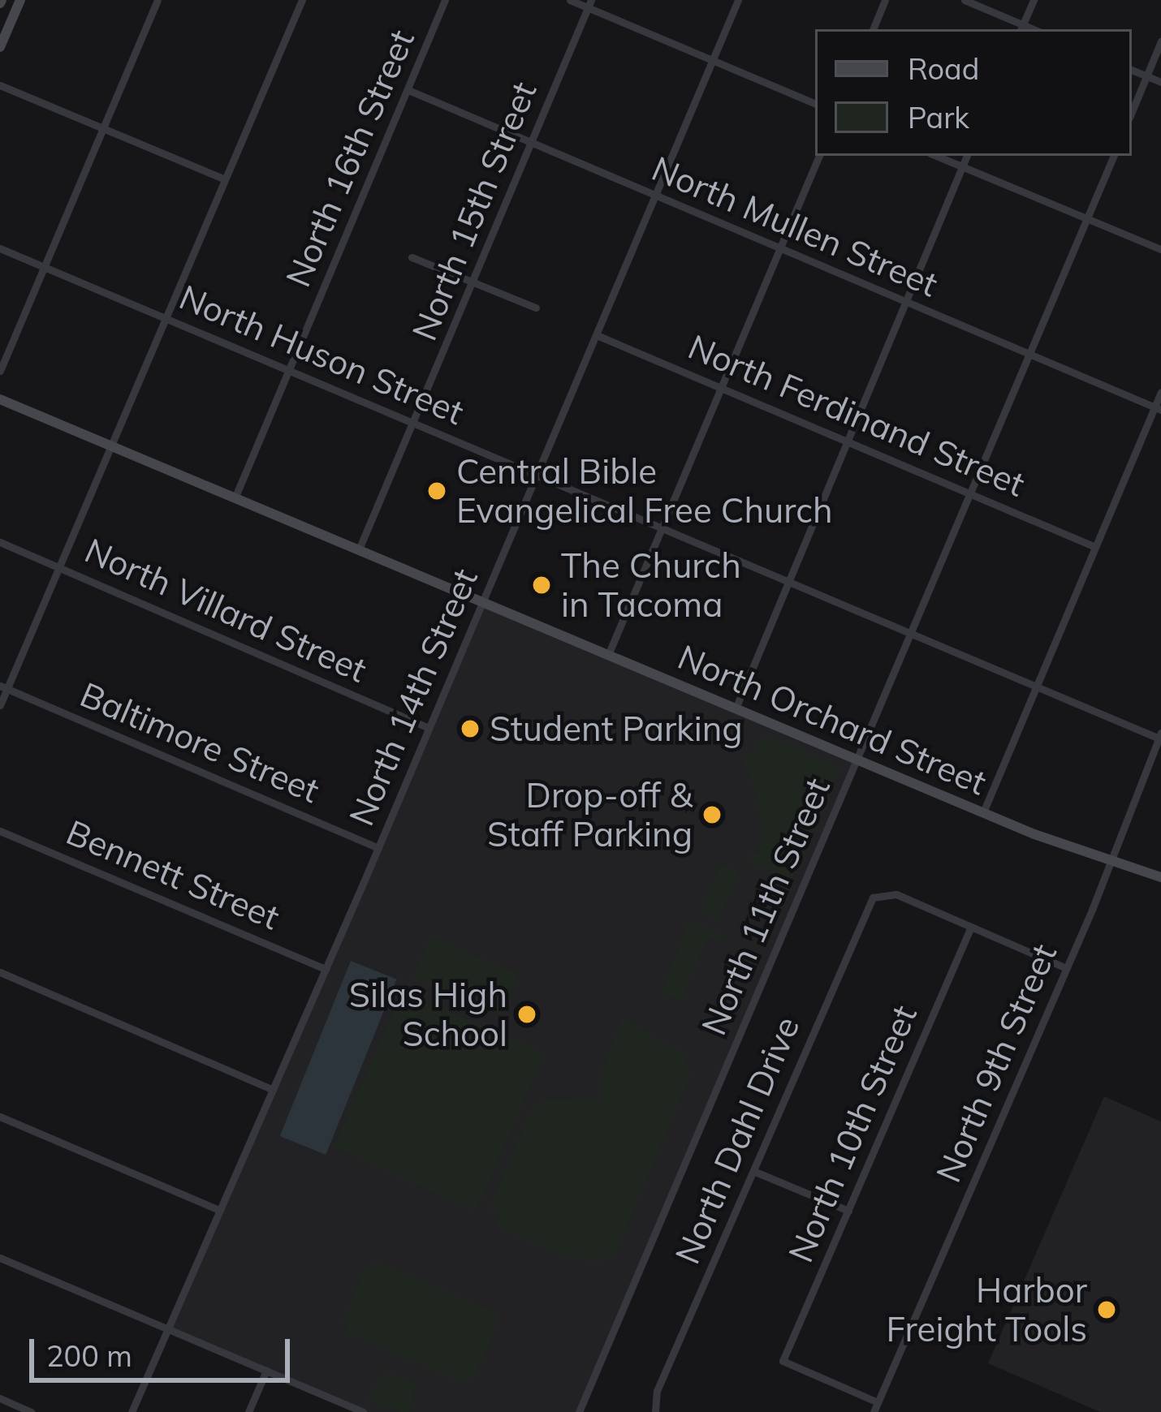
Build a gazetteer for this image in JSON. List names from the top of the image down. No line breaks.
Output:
{"streets":{"street":["North 16th Street","North 15th Street","North Mullen Street","North Huson Street","North Ferdinand Street","North Villard Street","North 14th Street","North Orchard Street","Baltimore Street","Bennett Street","North 11th Street","North 9th Street","North 10th Street","North Dahl Drive"]},"crossings":[["North 16th Street","North Mullen Street"],["North 16th Street","North Huson Street"],["North 16th Street","North Orchard Street"],["North 15th Street","North Mullen Street"],["North 15th Street","North Huson Street"],["North 15th Street","North Orchard Street"],["North Mullen Street","North 14th Street"],["North Mullen Street","North 11th Street"],["North Huson Street","North 14th Street"],["North Huson Street","North 11th Street"],["North Huson Street","North 9th Street"],["North Ferdinand Street","North 14th Street"],["North Ferdinand Street","North 11th Street"],["North Villard Street","North 14th Street"],["North 14th Street","North Orchard Street"],["North 14th Street","Baltimore Street"],["North 14th Street","Bennett Street"],["North Orchard Street","North 11th Street"],["North Orchard Street","North 9th Street"],["North 9th Street","North 10th Street"],["North 10th Street","North Dahl Drive"]],"places":["Central Bible Evangelical Free Church","The Church in Tacoma","Student Parking","Drop-off & Staff Parking","Silas High School","Harbor Freight Tools"],"legend":["Road","Park"],"scale_bar":"200 m"}
